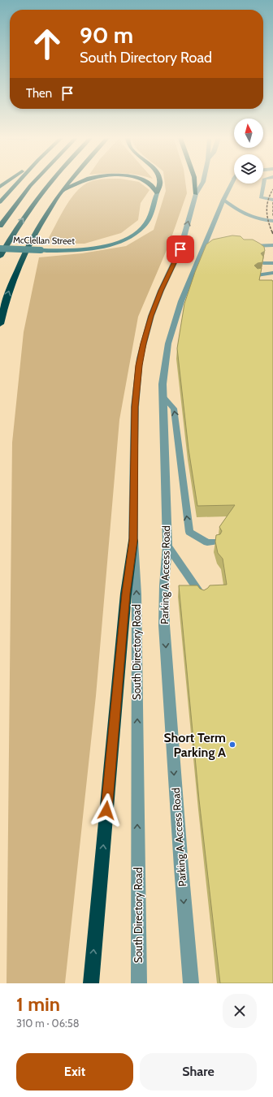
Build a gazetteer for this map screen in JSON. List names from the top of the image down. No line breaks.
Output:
{"streets":{"main road":["McClellan Street"],"street":["Parking A Access Road","South Directory Road"]},"one_way":["Parking A Access Road","South Directory Road"],"places":["Short Term Parking A"],"north":"top","page":{"turn":["90 m","South Directory Road"],"then":"Then","heading":["1 min","310 m · 06:58"],"buttons":["Exit","Share"]}}
